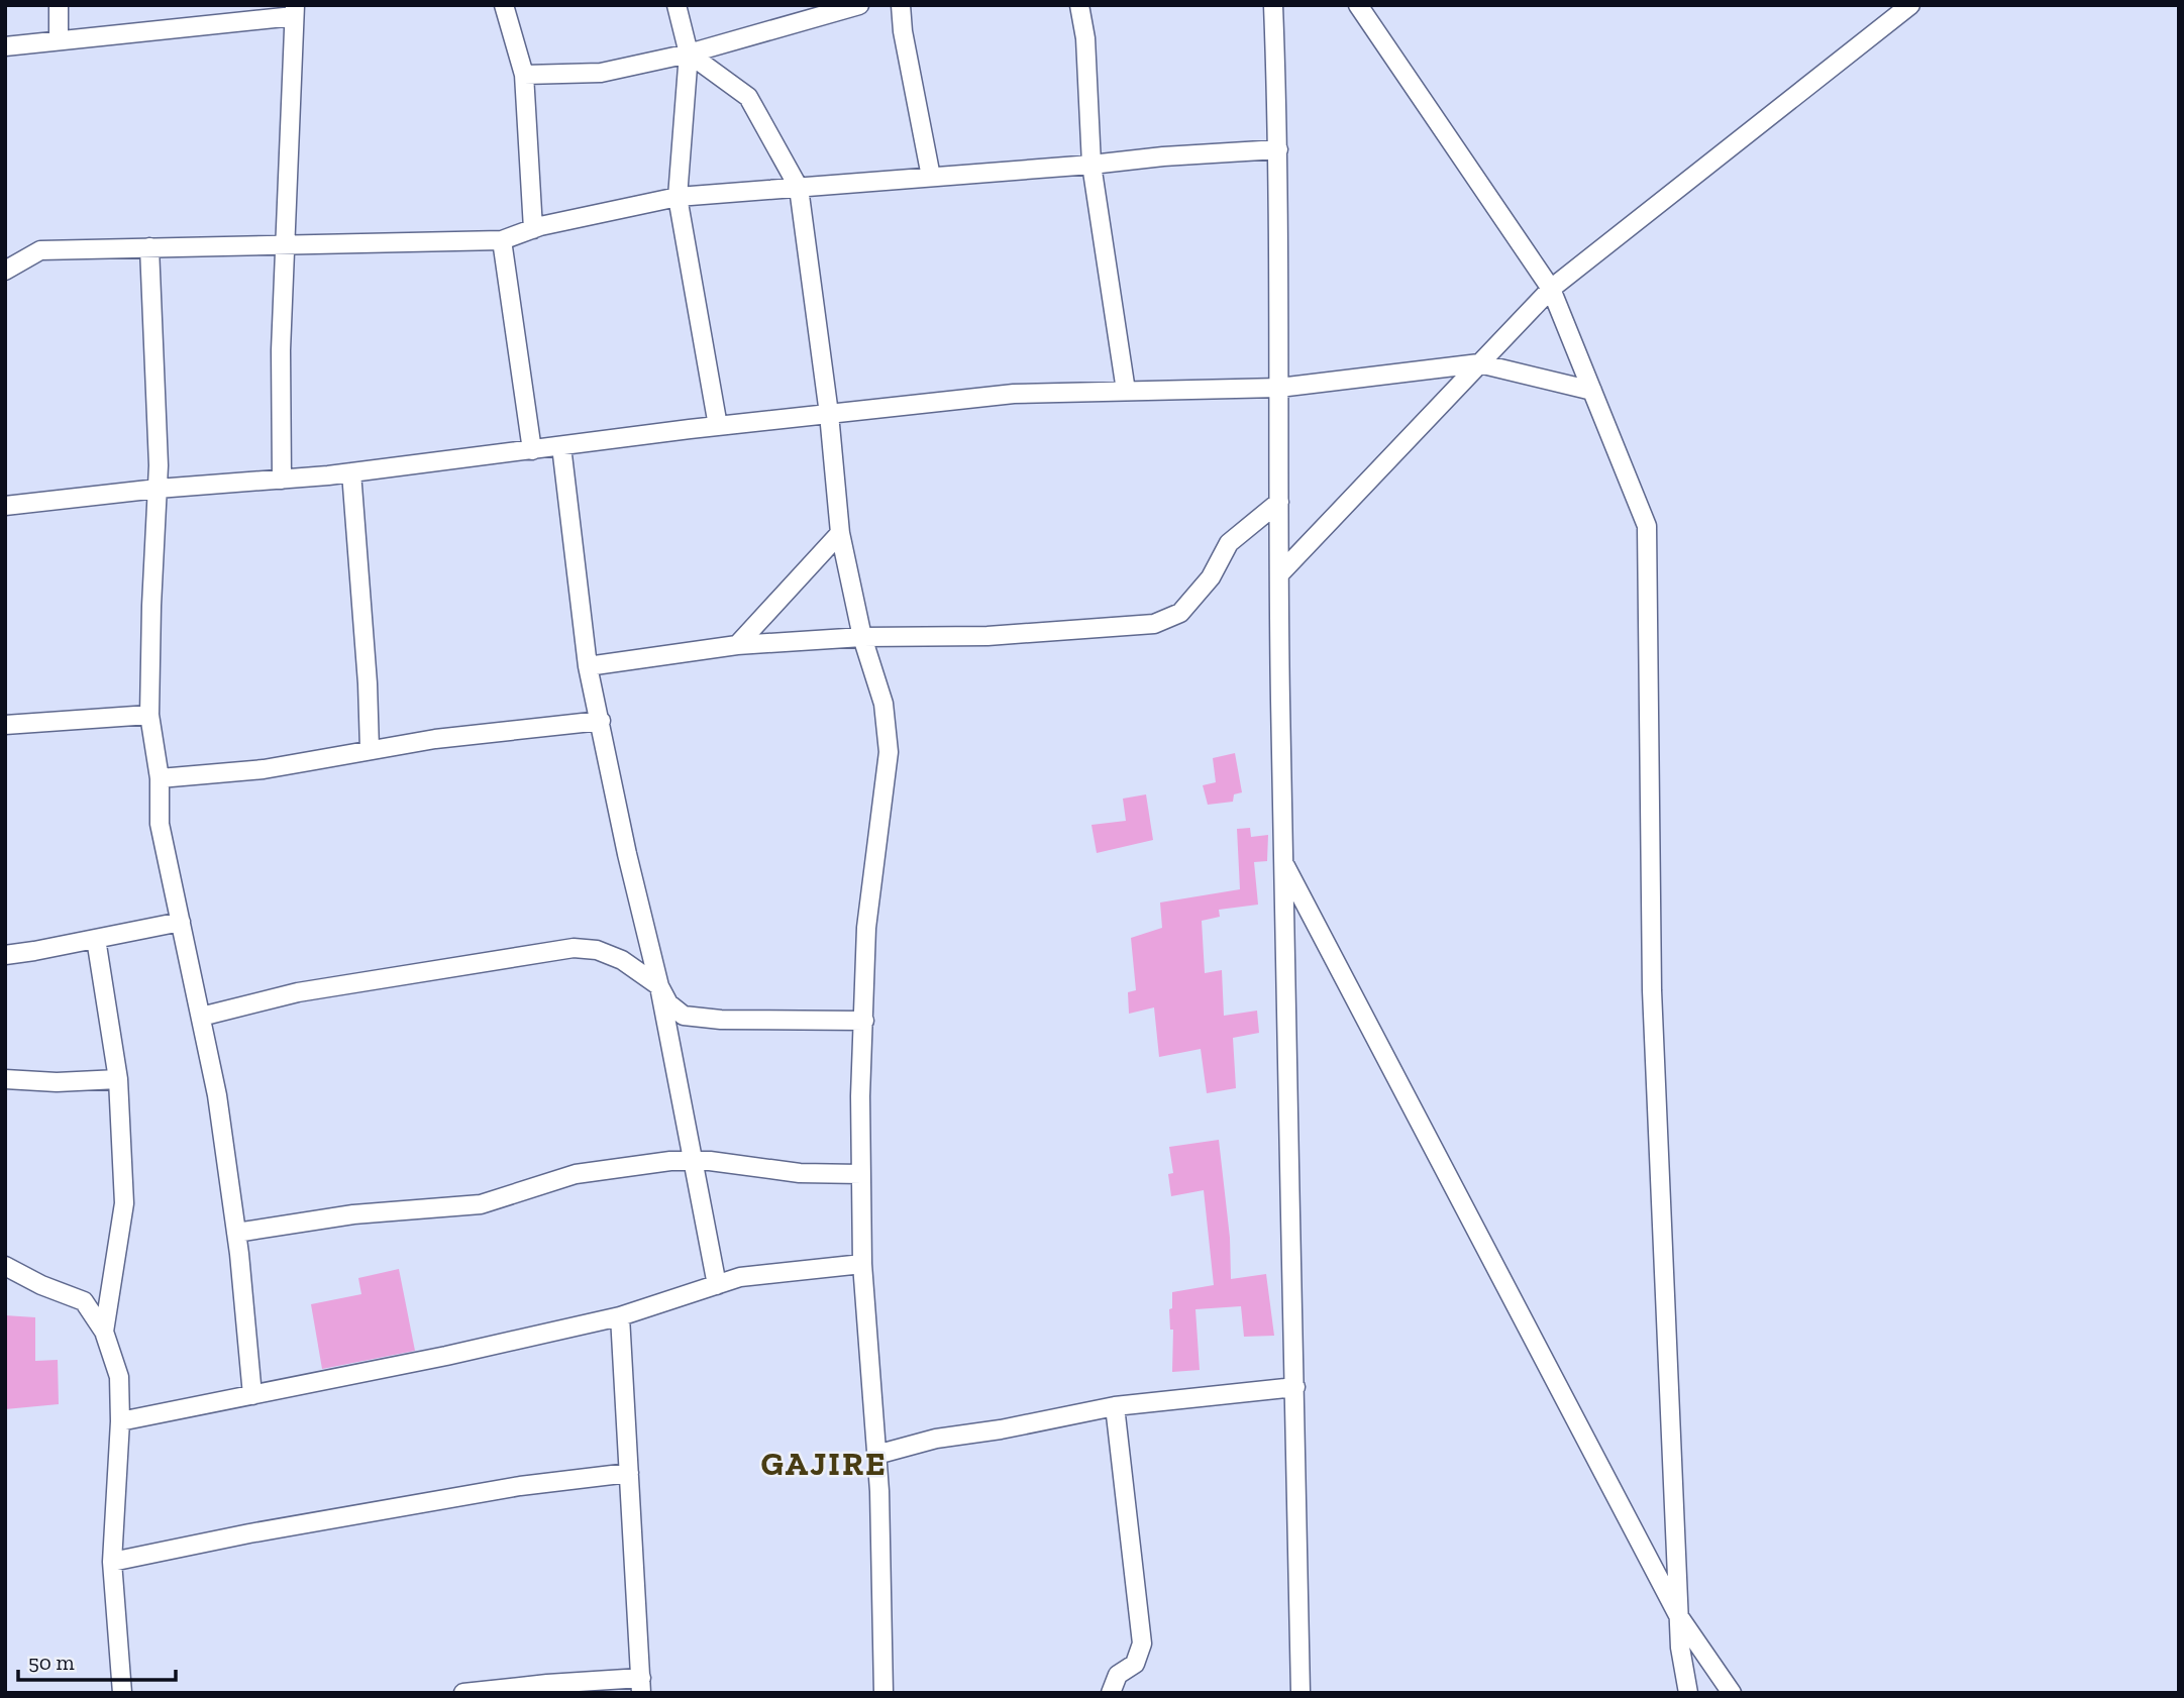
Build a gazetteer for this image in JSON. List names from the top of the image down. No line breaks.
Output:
{"districts":["GAJIRE"],"scale_bar":"50 m"}
